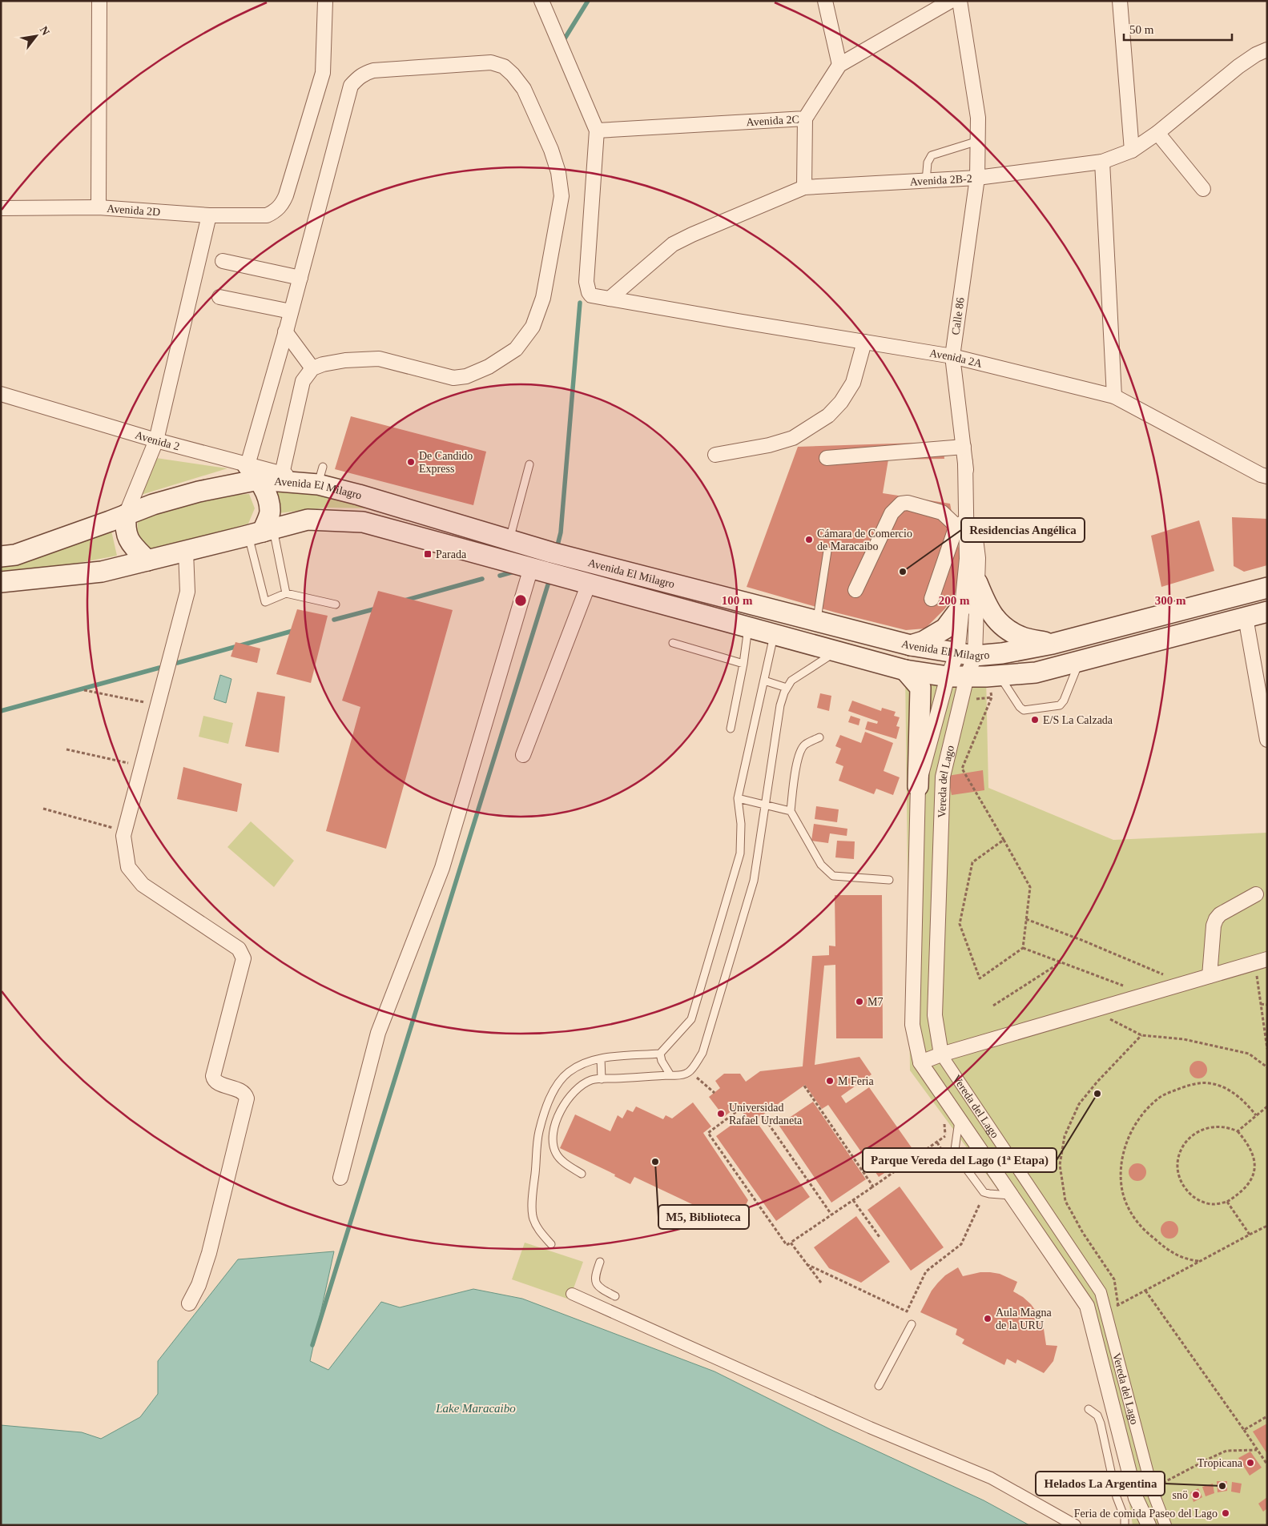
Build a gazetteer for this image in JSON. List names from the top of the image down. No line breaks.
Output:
{"streets":{"main road":["Avenida El Milagro"],"street":["Avenida 2C","Avenida 2B-2","Avenida 2D","Calle 86","Avenida 2A","Avenida 2","Vereda del Lago"]},"crossings":[["Avenida 2C","Avenida 2A"],["Avenida 2B-2","Calle 86"],["Avenida 2B-2","Avenida 2A"],["Calle 86","Avenida 2A"],["Calle 86","Avenida El Milagro"],["Calle 86","Vereda del Lago"],["Avenida 2","Avenida El Milagro"],["Avenida El Milagro","Vereda del Lago"]],"water":["Lake Maracaibo"],"places":{"other":["De Candido Express","Cámara de Comercio de Maracaibo","Residencias Angélica","E/S La Calzada","M7","M Feria","Parque Vereda del Lago (1ª Etapa)","Universidad Rafael Urdaneta","M5, Biblioteca","Aula Magna de la URU","Tropicana","Helados La Argentina","snö","Feria de comida Paseo del Lago"],"transit":["Parada"]},"scale_bar":"50 m","north":"top right","rings":["100 m","200 m","300 m"]}
